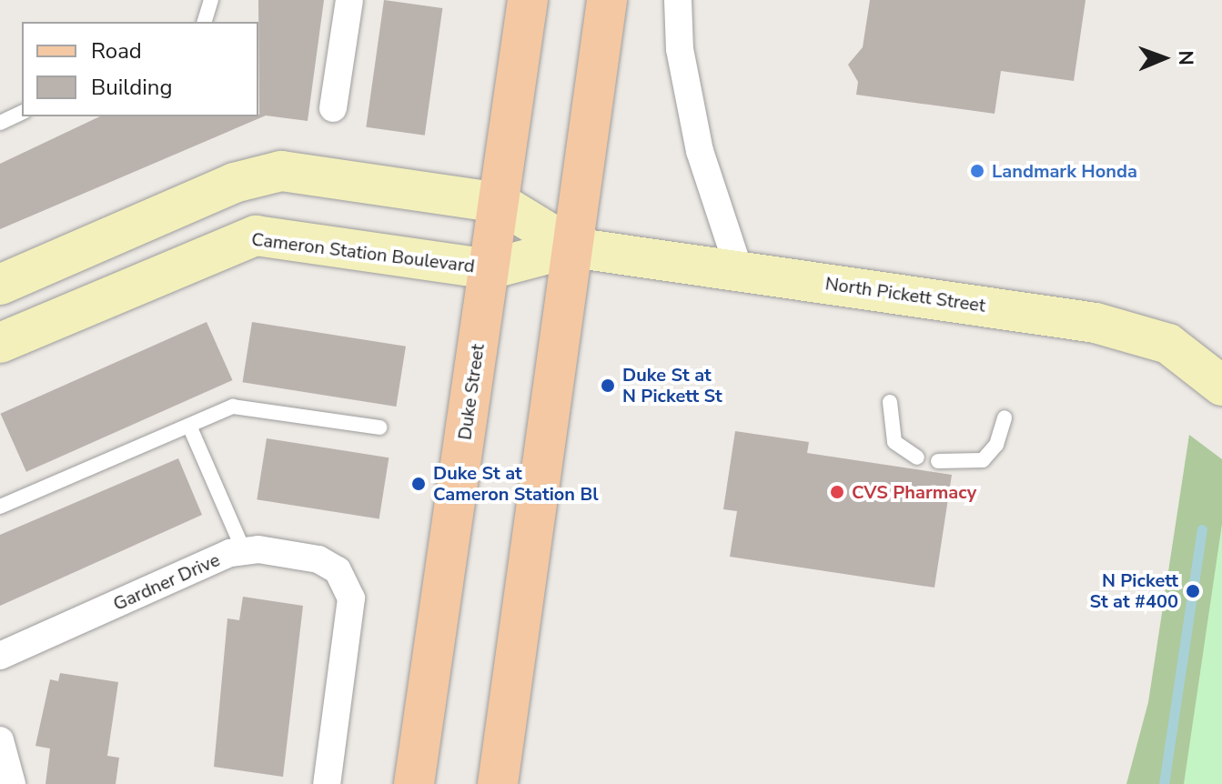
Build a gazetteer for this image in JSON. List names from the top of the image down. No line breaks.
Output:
{"streets":{"main road":["Duke Street"],"street":["Cameron Station Boulevard","North Pickett Street","Gardner Drive"]},"crossings":[["Cameron Station Boulevard","North Pickett Street"],["Cameron Station Boulevard","Duke Street"]],"places":["Landmark Honda","Duke St at N Pickett St","Duke St at Cameron Station Bl","CVS Pharmacy","N Pickett St at #400"],"legend":["Road","Building"],"north":"right"}
